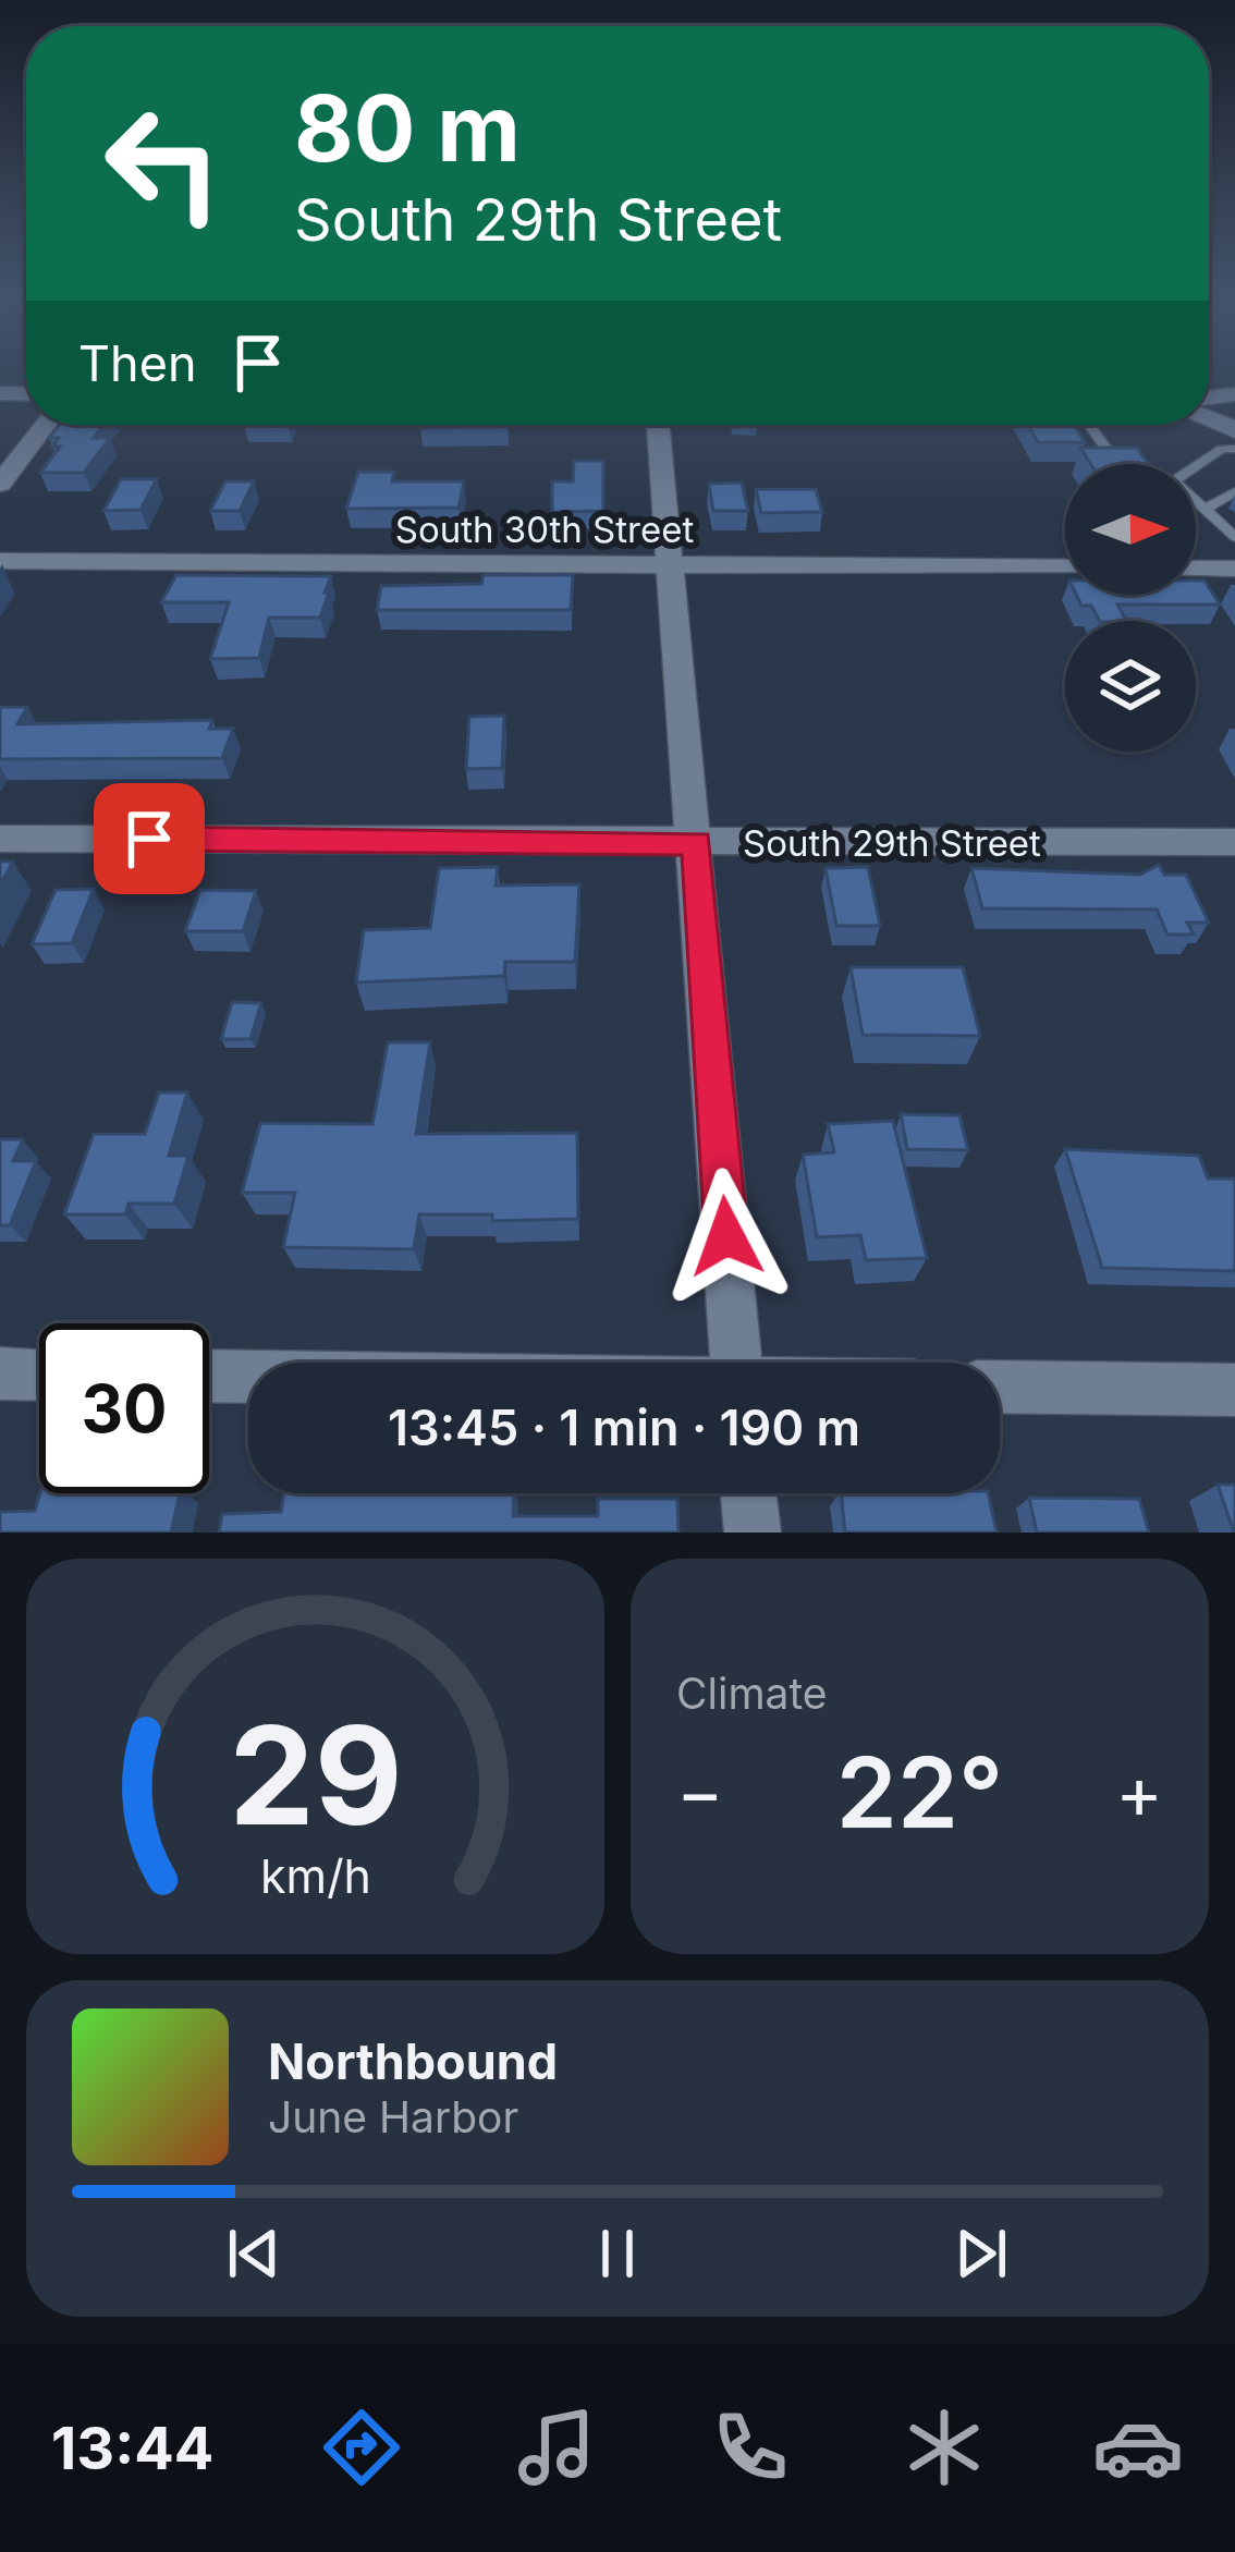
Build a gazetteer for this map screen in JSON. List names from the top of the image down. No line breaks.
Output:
{"streets":{"street":["South 30th Street","South 29th Street"]},"north":"right","page":{"turn":["80 m","South 29th Street"],"then":"Then","limit":"30","trip":"13:45 · 1 min · 190 m","tile":"Climate","heat":["−","22°","+"],"song":["Northbound","June Harbor"],"tabs":"13:44","gauge":["29","km/h"]}}
